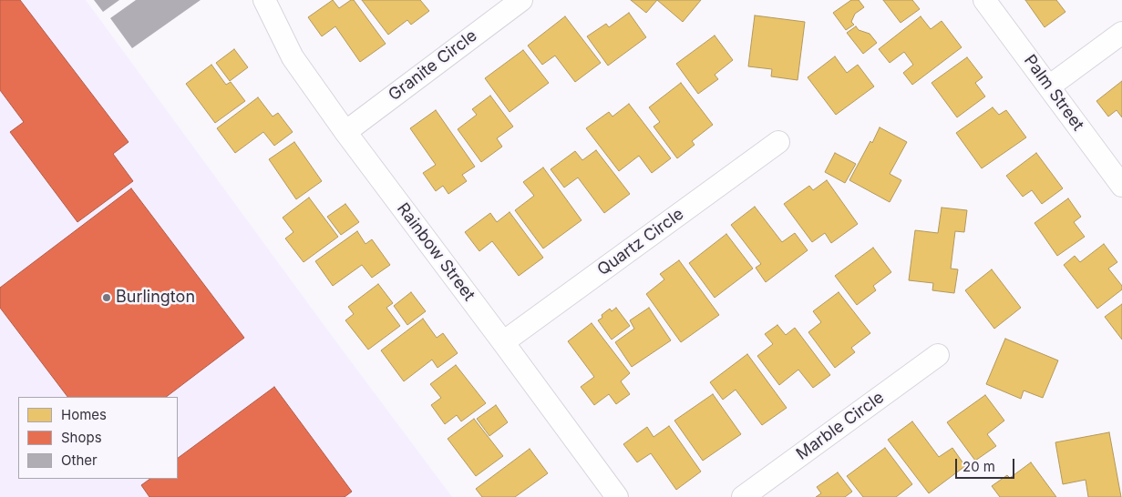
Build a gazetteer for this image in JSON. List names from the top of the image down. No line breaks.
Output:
{"streets":{"street":["Granite Circle","Palm Street","Quartz Circle","Rainbow Street","Marble Circle"]},"crossings":[["Granite Circle","Rainbow Street"],["Quartz Circle","Rainbow Street"]],"places":["Burlington"],"legend":["Homes","Shops","Other"],"scale_bar":"20 m"}
